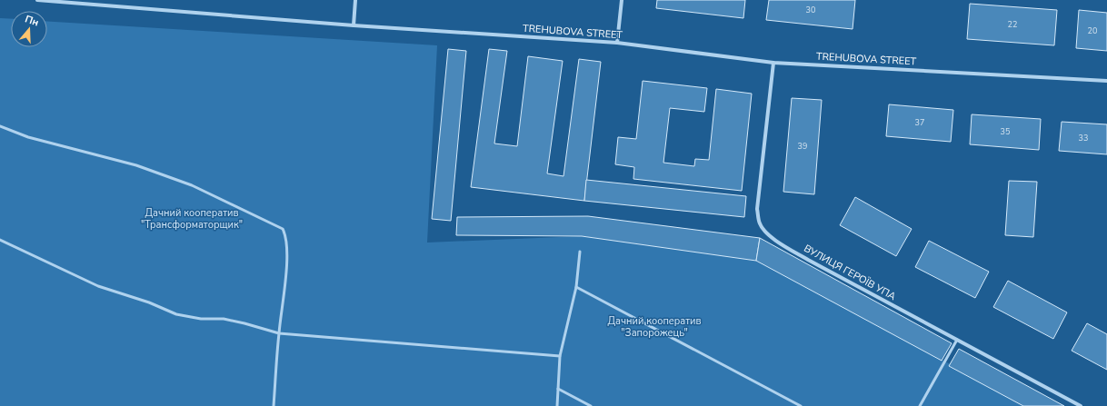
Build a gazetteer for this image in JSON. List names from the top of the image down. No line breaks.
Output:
{"streets":{"street":["TREHUBOVA STREET","ВУЛИЦЯ ГЕРОЇВ УПА"]},"crossings":[["TREHUBOVA STREET","ВУЛИЦЯ ГЕРОЇВ УПА"]],"parks":["Дачний кооператив \"Трансформаторщик\"","Дачний кооператив \"Запорожець\""],"house_numbers":["30","22","20","37","35","33","39"],"north":"top"}
